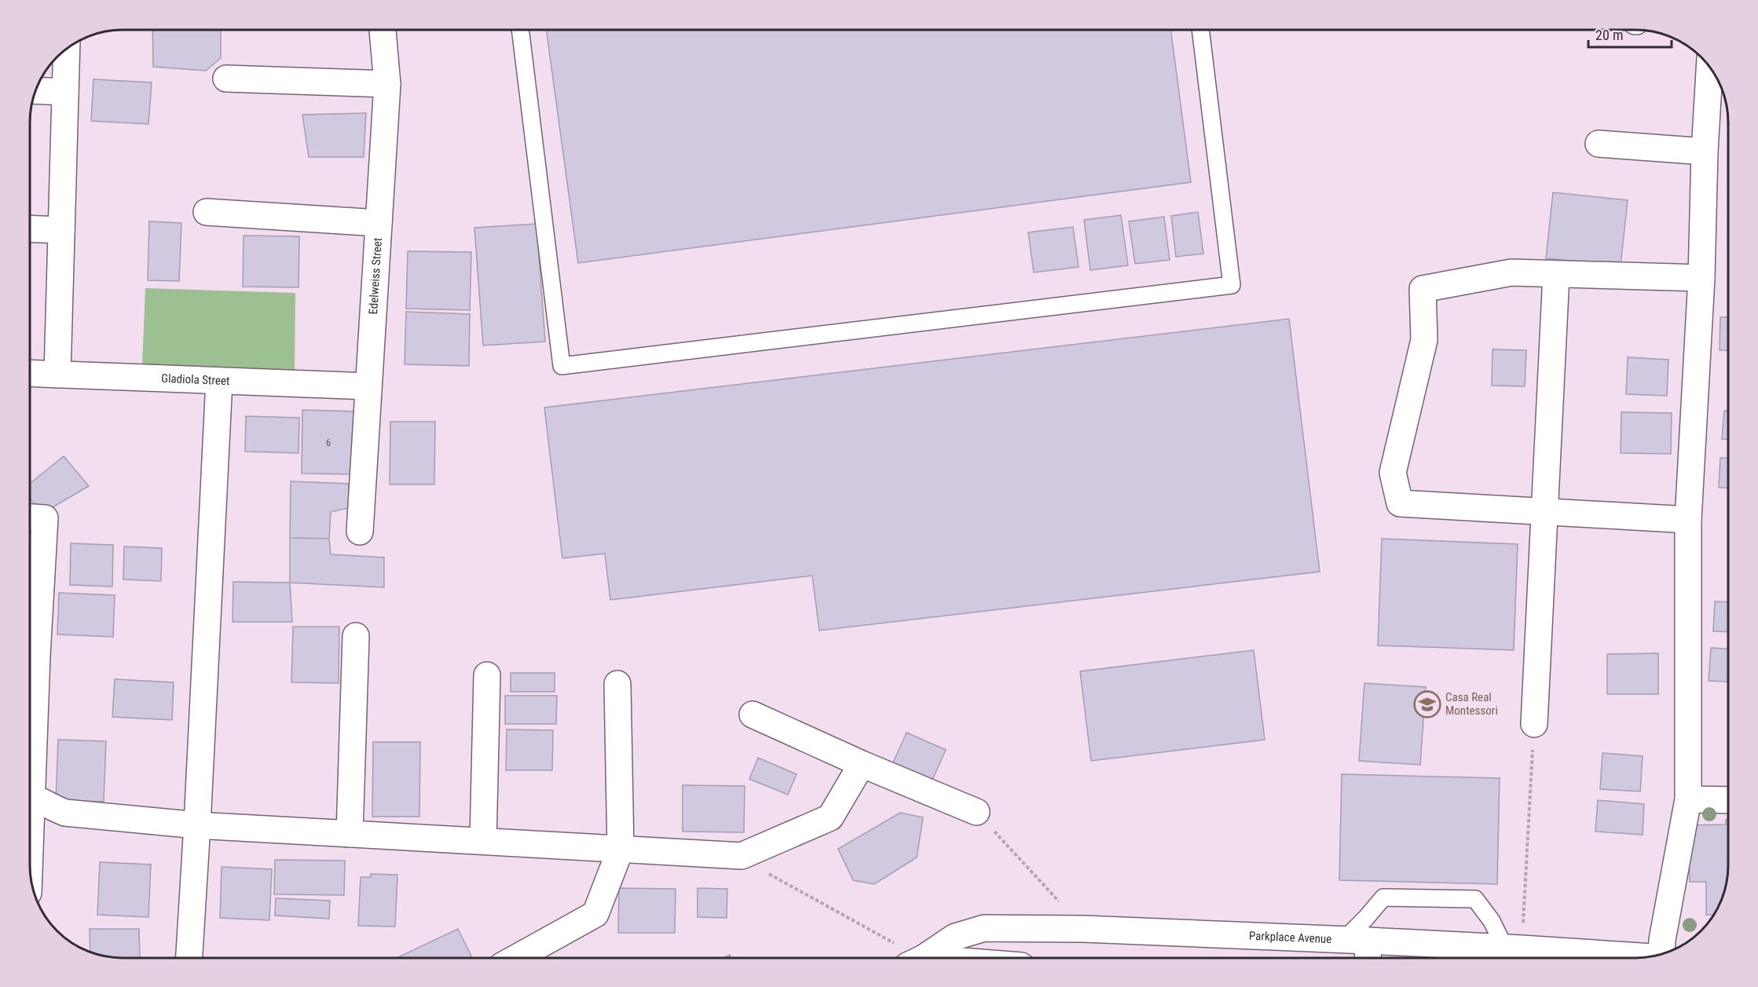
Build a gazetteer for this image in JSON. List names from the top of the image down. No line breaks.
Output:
{"streets":{"street":["Edelweiss Street","Gladiola Street","Parkplace Avenue"]},"crossings":[["Edelweiss Street","Gladiola Street"]],"places":{"school or university":["Casa Real Montessori"]},"house_numbers":["6"],"scale_bar":"20 m"}
